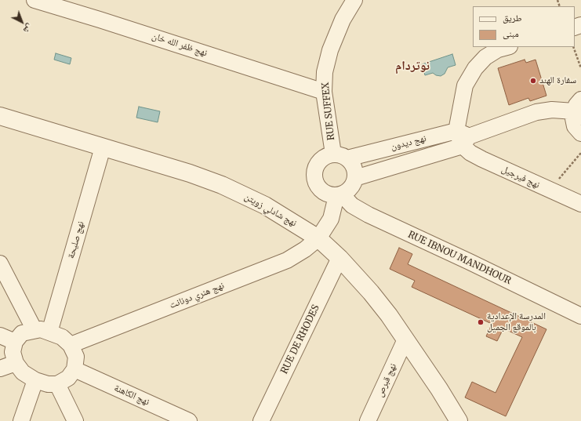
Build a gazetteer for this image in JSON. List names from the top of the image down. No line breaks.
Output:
{"streets":{"street":["نهج ظفر الله خان","RUE SUFFEX","نهج ديدون","نهج فيرجيل","نهج شادلي زويتن","نهج صليحة","RUE IBNOU MANDHOUR","نهج هنري دونانت","RUE DE RHODES","نهج قبرص","نهج الكاهنة"]},"crossings":[["نهج ظفر الله خان","RUE SUFFEX"],["RUE SUFFEX","نهج ديدون"],["RUE SUFFEX","RUE IBNOU MANDHOUR"],["RUE SUFFEX","نهج هنري دونانت"],["نهج ديدون","نهج فيرجيل"],["نهج ديدون","RUE IBNOU MANDHOUR"],["نهج ديدون","نهج هنري دونانت"],["نهج شادلي زويتن","نهج صليحة"],["نهج شادلي زويتن","نهج هنري دونانت"],["نهج شادلي زويتن","RUE DE RHODES"],["نهج شادلي زويتن","نهج قبرص"],["نهج صليحة","نهج هنري دونانت"],["نهج صليحة","نهج الكاهنة"],["RUE IBNOU MANDHOUR","نهج هنري دونانت"],["نهج هنري دونانت","نهج الكاهنة"]],"districts":["نوتردام"],"places":["سفارة الهند","المدرسة الإعدادية بالموقع الجميل"],"legend":["طريق","مبنى"],"north":"bottom right"}
